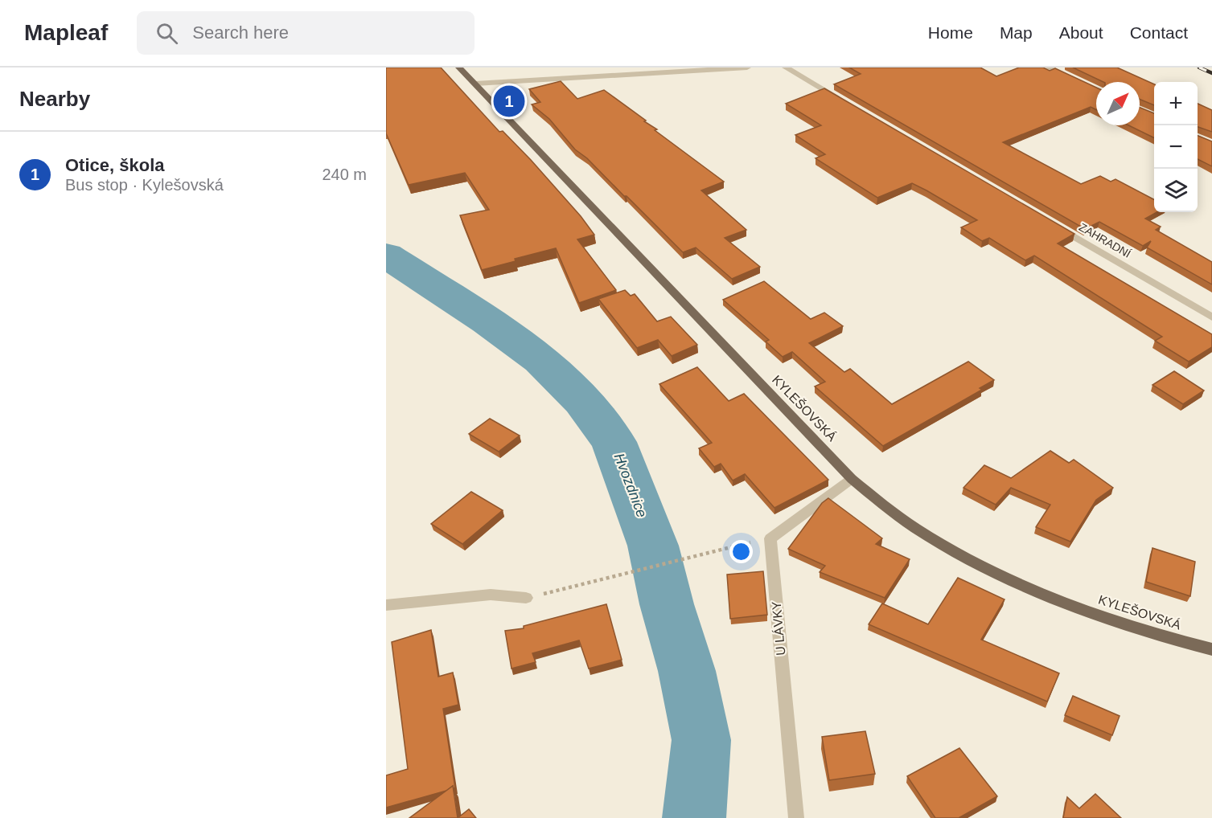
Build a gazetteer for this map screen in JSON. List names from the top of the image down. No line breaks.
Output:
{"streets":{"main road":["KYLEŠOVSKÁ"],"street":["ZAHRADNÍ","U LÁVKY"]},"crossings":[["KYLEŠOVSKÁ","U LÁVKY"]],"water":["Hvozdnice"],"north":"top right","page":{"header":"Mapleaf","search":"Search here","nav":["Home","Map","About","Contact"],"heading":"Nearby","map_buttons":["+","−"],"pins":"1","list":[{"mark":"1","name":"Otice, škola","note":"Bus stop · Kylešovská","value":"240 m"}]}}
